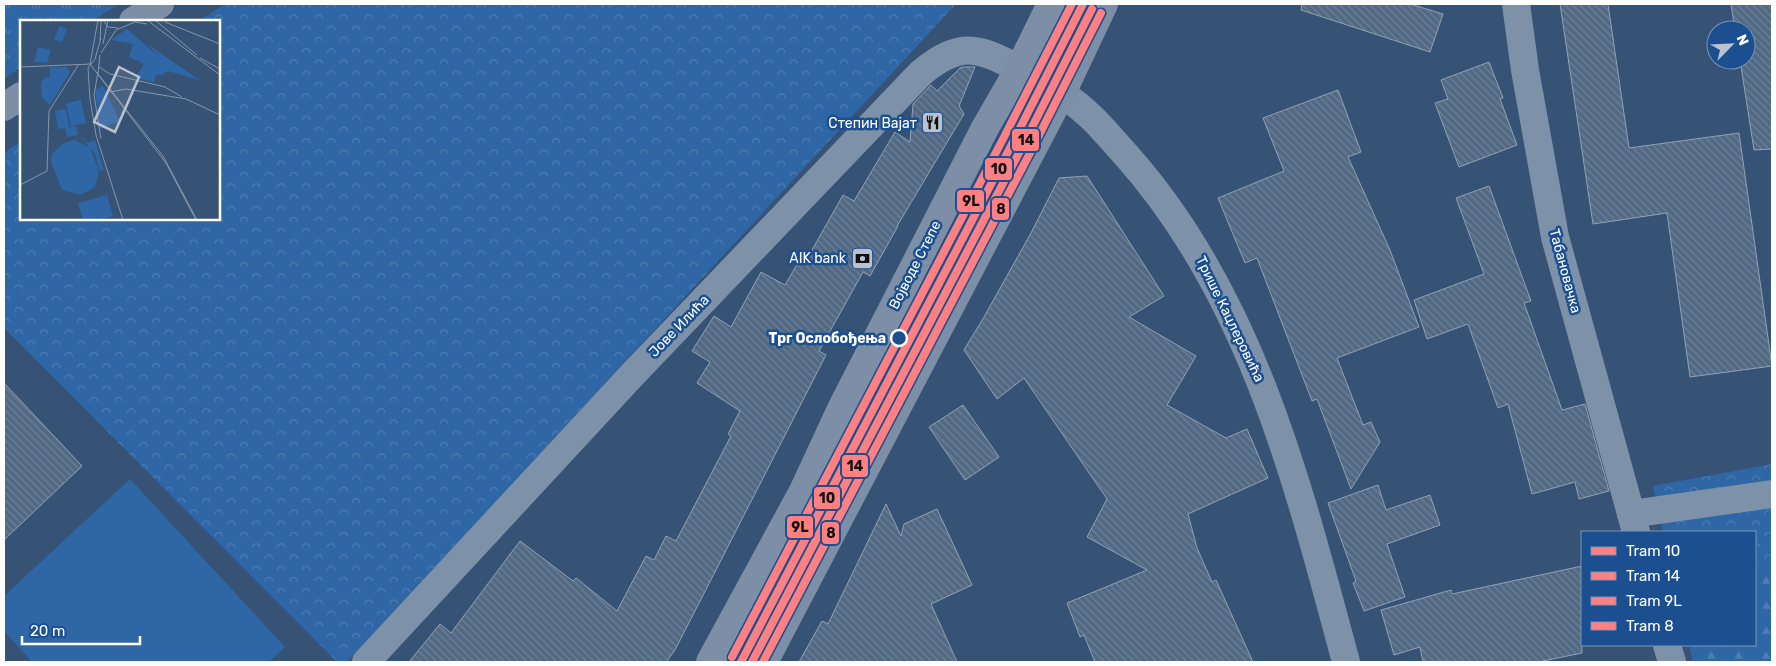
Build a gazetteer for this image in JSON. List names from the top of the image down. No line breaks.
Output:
{"streets":{"main road":["Војводе Степе"],"street":["Табановачка","Трише Кацлеровића","Јове Илића"]},"crossings":[["Војводе Степе","Трише Кацлеровића"],["Војводе Степе","Јове Илића"],["Трише Кацлеровића","Јове Илића"]],"places":{"restaurant":["Степин Вајат"],"bank":["AIK bank"],"other":["Трг Ослобођења"]},"lines":["tram line 10","tram line 9L","tram line 14","tram line 8"],"legend":["Tram 10","Tram 14","Tram 9L","Tram 8"],"scale_bar":"20 m","north":"top right"}
